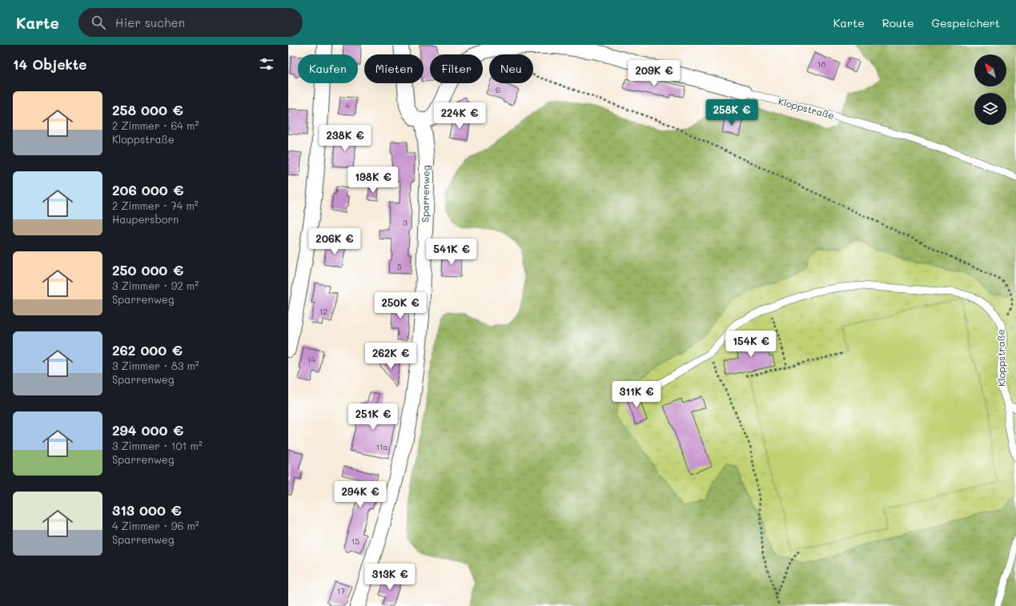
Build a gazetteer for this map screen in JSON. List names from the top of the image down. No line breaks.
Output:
{"streets":{"street":["Kloppstraße","Sparrenweg"]},"crossings":[["Kloppstraße","Sparrenweg"]],"house_numbers":["18","6","4","3","5","12","14","11a","15","17"],"north":"top left","page":{"header":"Karte","search":"Hier suchen","nav":["Karte","Route","Gespeichert"],"heading":"14 Objekte","chip":["Kaufen","Mieten","Filter","Neu"],"price":["209K €","258K €","224K €","238K €","198K €","206K €","541K €","250K €","154K €","262K €","311K €","251K €","294K €","313K €"],"list":[{"name":"258 000 €","note":"2 Zimmer · 64 m² · Kloppstraße"},{"name":"206 000 €","note":"2 Zimmer · 74 m² · Haupersborn"},{"name":"250 000 €","note":"3 Zimmer · 92 m² · Sparrenweg"},{"name":"262 000 €","note":"3 Zimmer · 83 m² · Sparrenweg"},{"name":"294 000 €","note":"3 Zimmer · 101 m² · Sparrenweg"},{"name":"313 000 €","note":"4 Zimmer · 96 m² · Sparrenweg"}]}}
